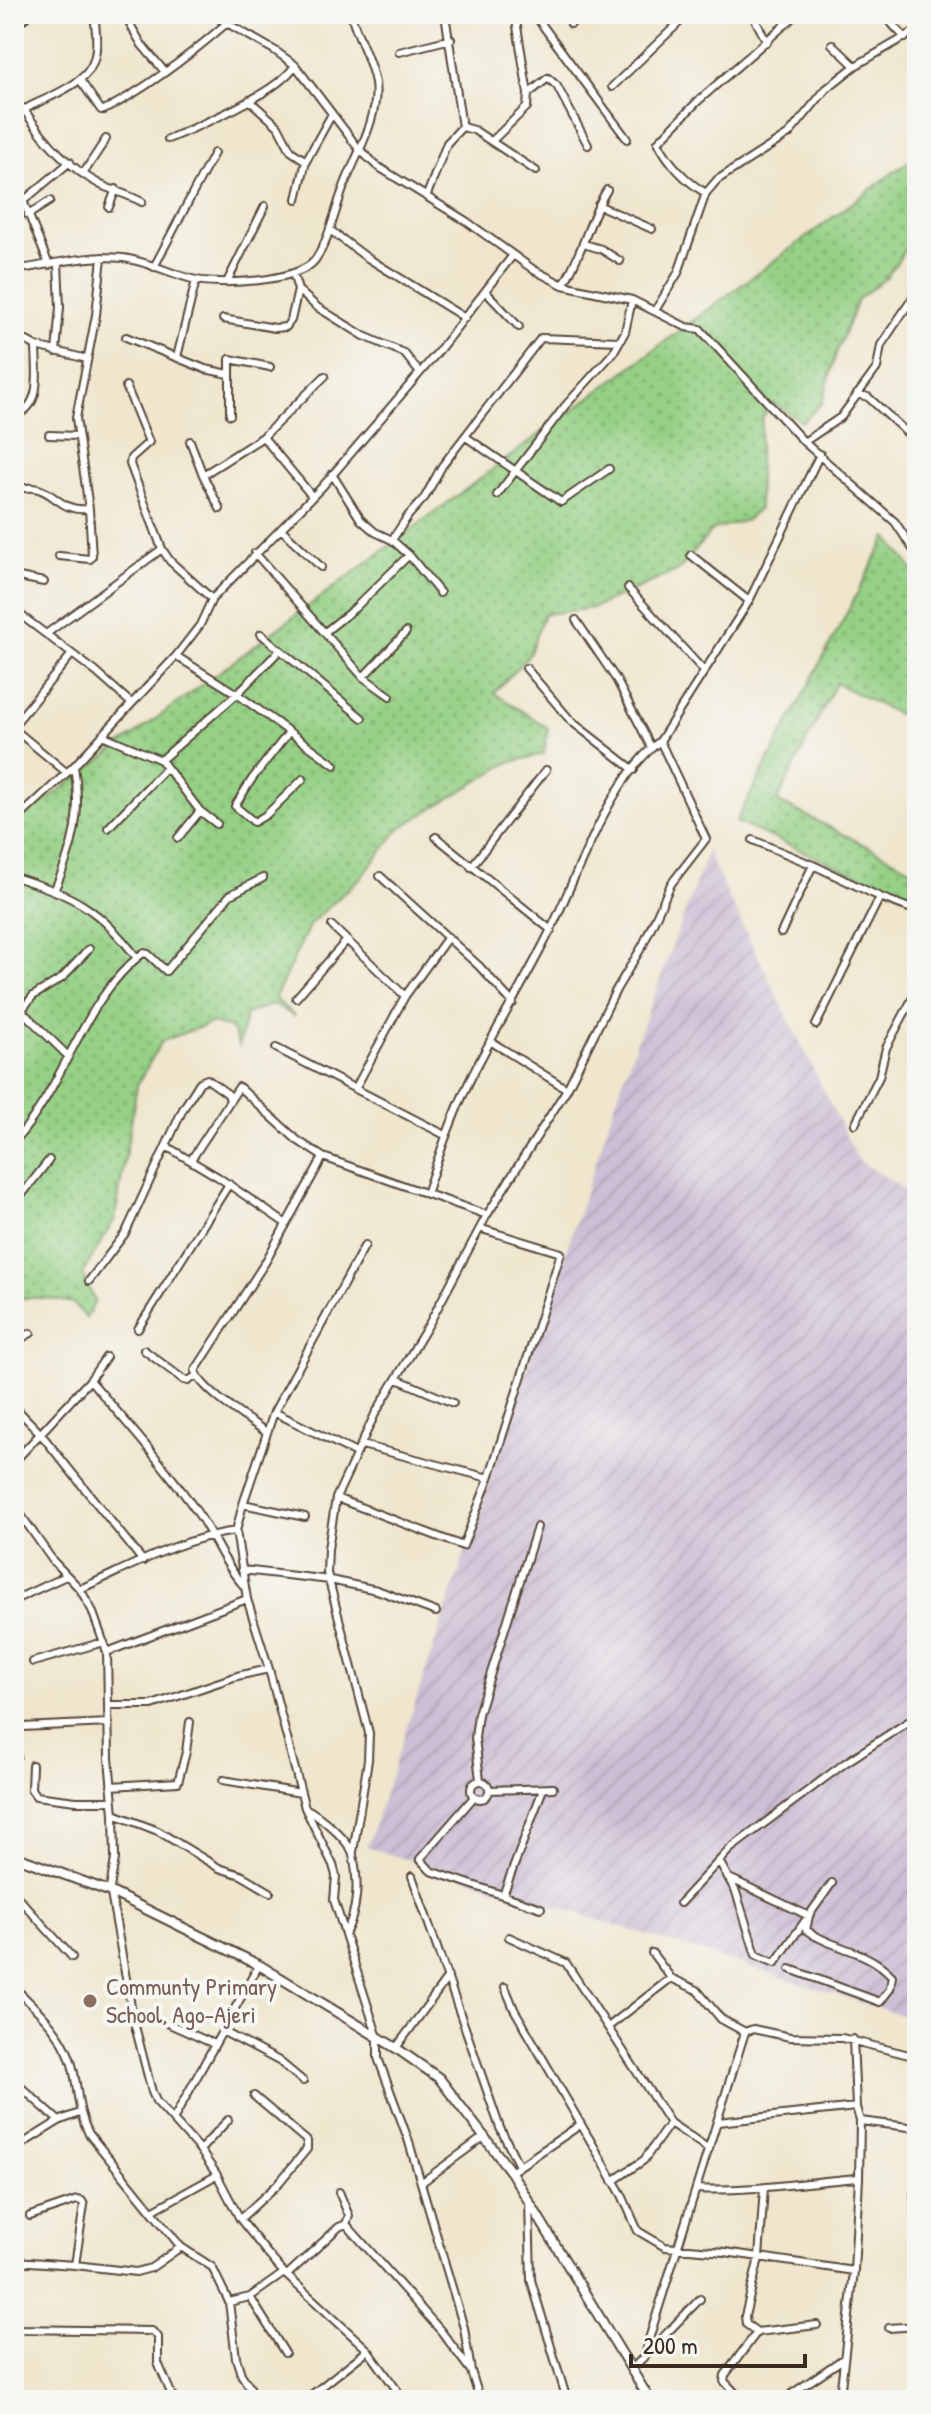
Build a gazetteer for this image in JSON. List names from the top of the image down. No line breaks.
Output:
{"places":["Communty Primary School, Ago-Ajeri"],"scale_bar":"200 m"}
